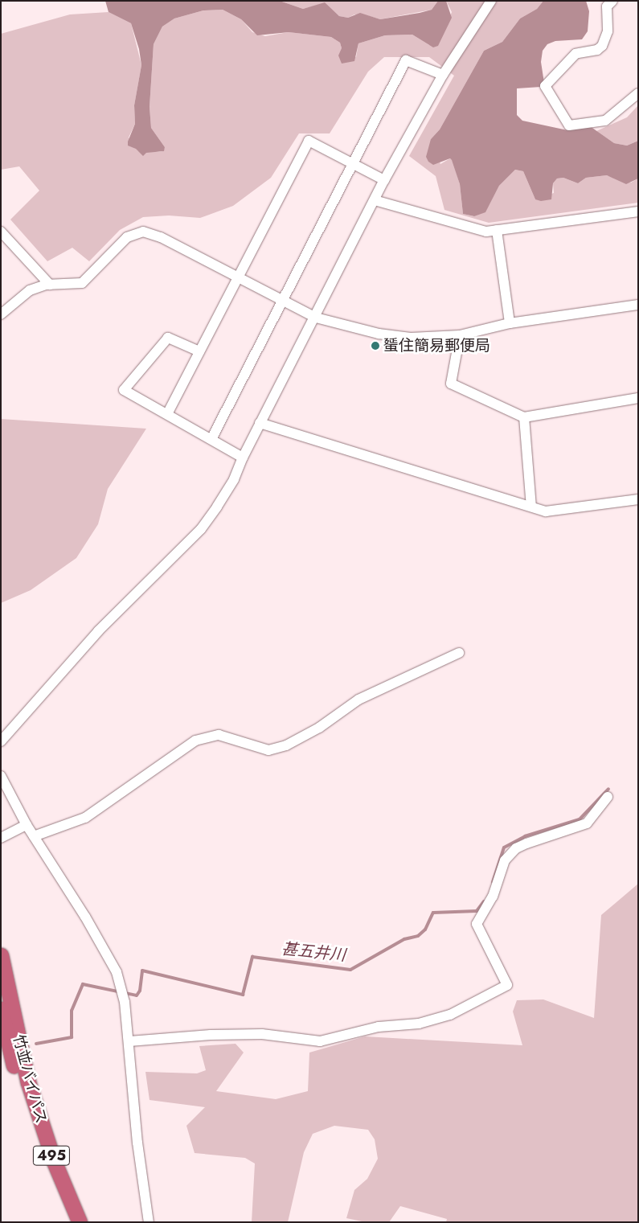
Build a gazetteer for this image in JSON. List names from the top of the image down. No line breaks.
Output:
{"streets":{"highway":["竹並バイパス","495"]},"water":["甚五井川"],"places":["蜑住簡易郵便局"]}
